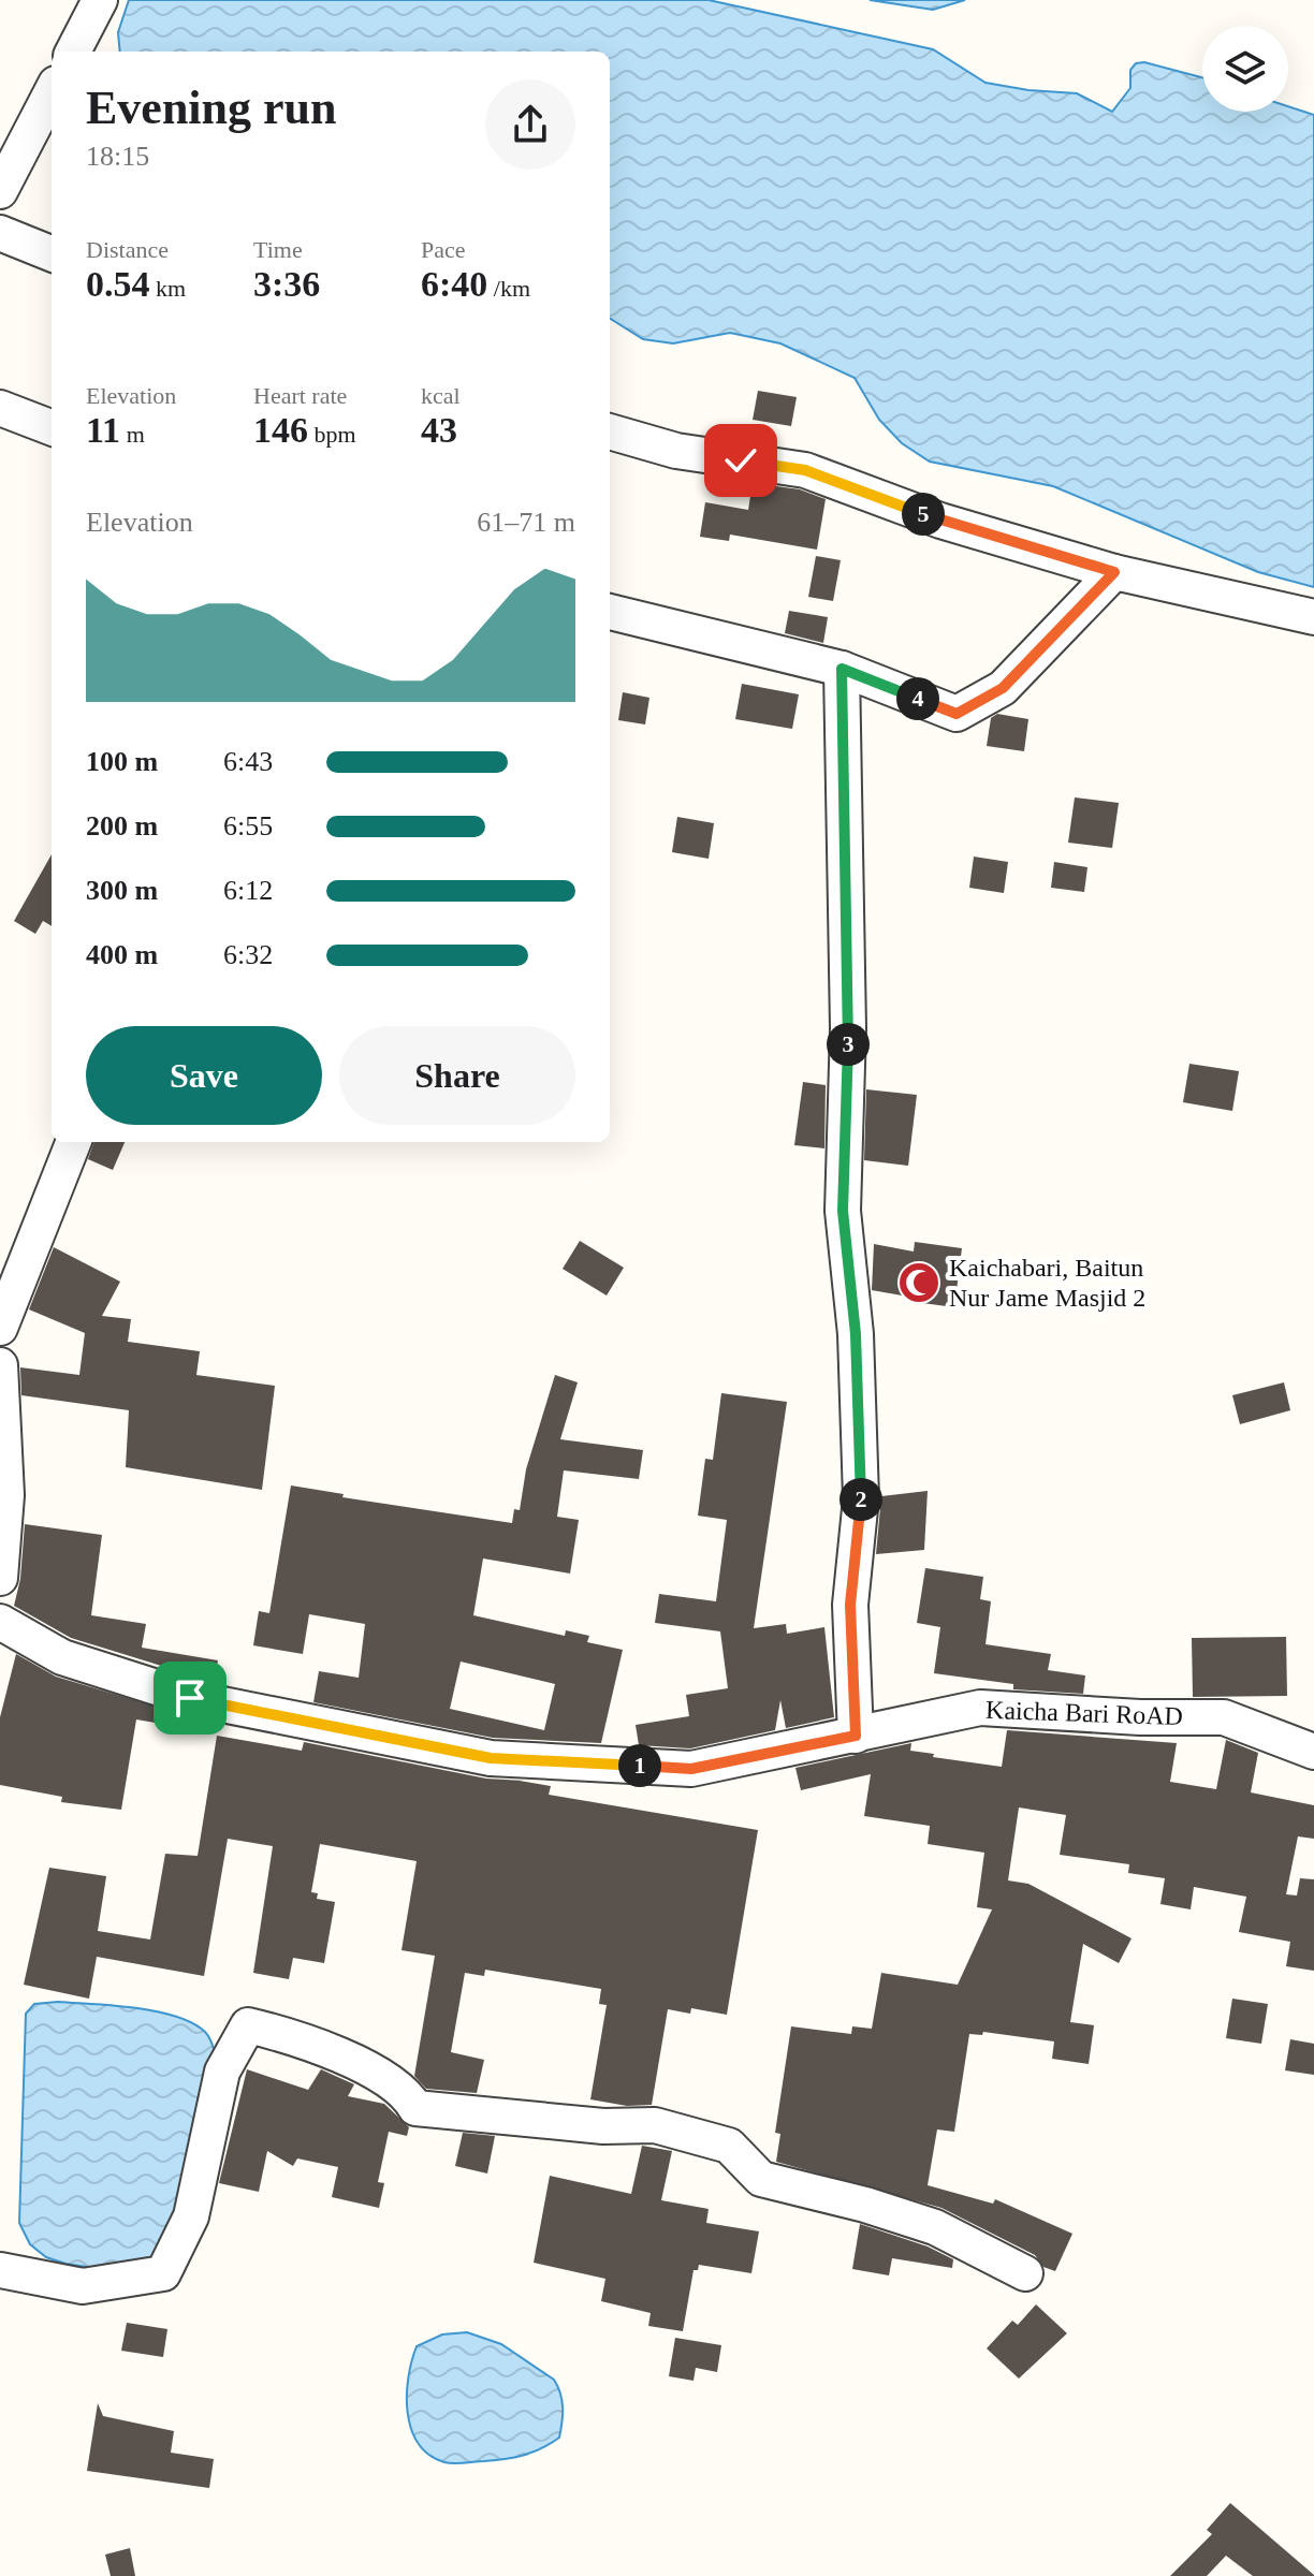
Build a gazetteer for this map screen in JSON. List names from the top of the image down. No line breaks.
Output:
{"streets":{"street":["Kaicha Bari RoAD"]},"places":{"mosque":["Kaichabari, Baitun Nur Jame Masjid 2"]},"page":{"heading":["Evening run","18:15"],"stats":[["Distance","0.54 km"],["Time","3:36"],["Pace","6:40 /km"],["Elevation","11 m"],["Heart rate","146 bpm"],["kcal","43"]],"chart":["Elevation","61–71 m"],"pins":["5","4","3","2","1"],"list":[{"name":"100 m","note":"6:43"},{"name":"200 m","note":"6:55"},{"name":"300 m","note":"6:12"},{"name":"400 m","note":"6:32"}],"buttons":["Save","Share"]}}
